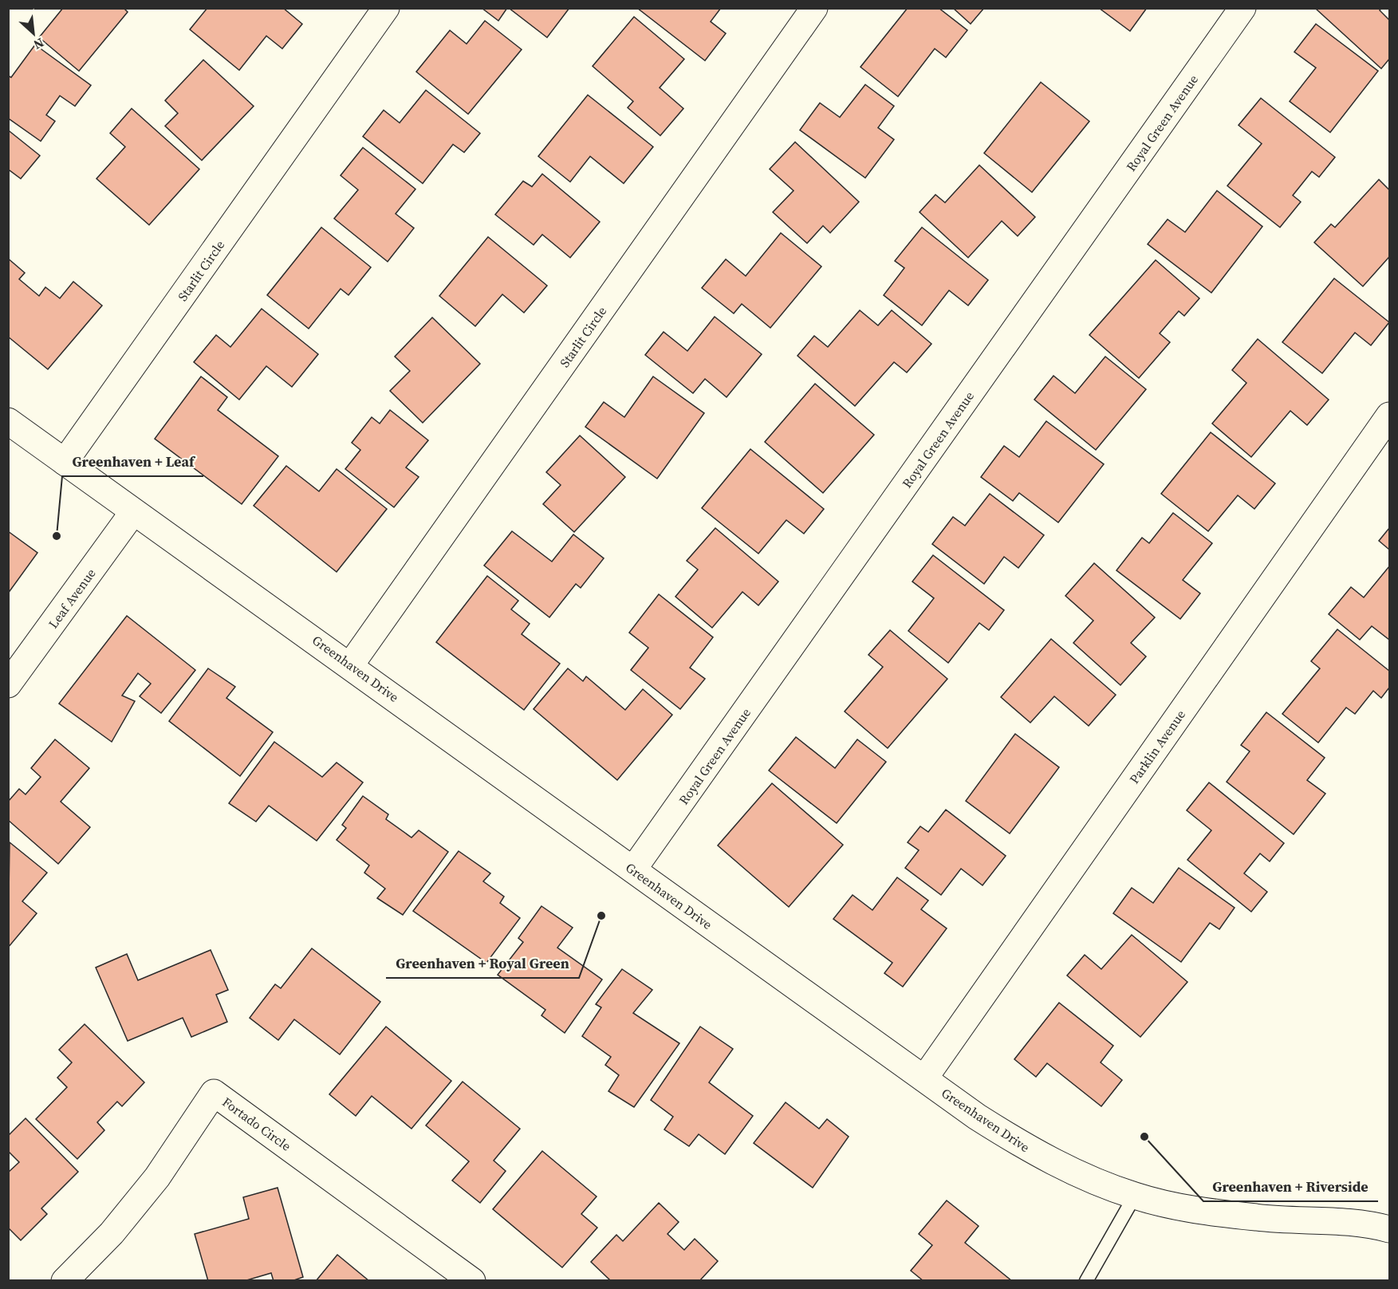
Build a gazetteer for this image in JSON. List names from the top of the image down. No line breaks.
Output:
{"streets":{"street":["Royal Green Avenue","Starlit Circle","Leaf Avenue","Greenhaven Drive","Parklin Avenue","Fortado Circle"]},"crossings":[["Royal Green Avenue","Greenhaven Drive"],["Starlit Circle","Greenhaven Drive"],["Leaf Avenue","Greenhaven Drive"],["Greenhaven Drive","Parklin Avenue"]],"places":["Greenhaven + Leaf","Greenhaven + Royal Green","Greenhaven + Riverside"],"north":"bottom right"}
